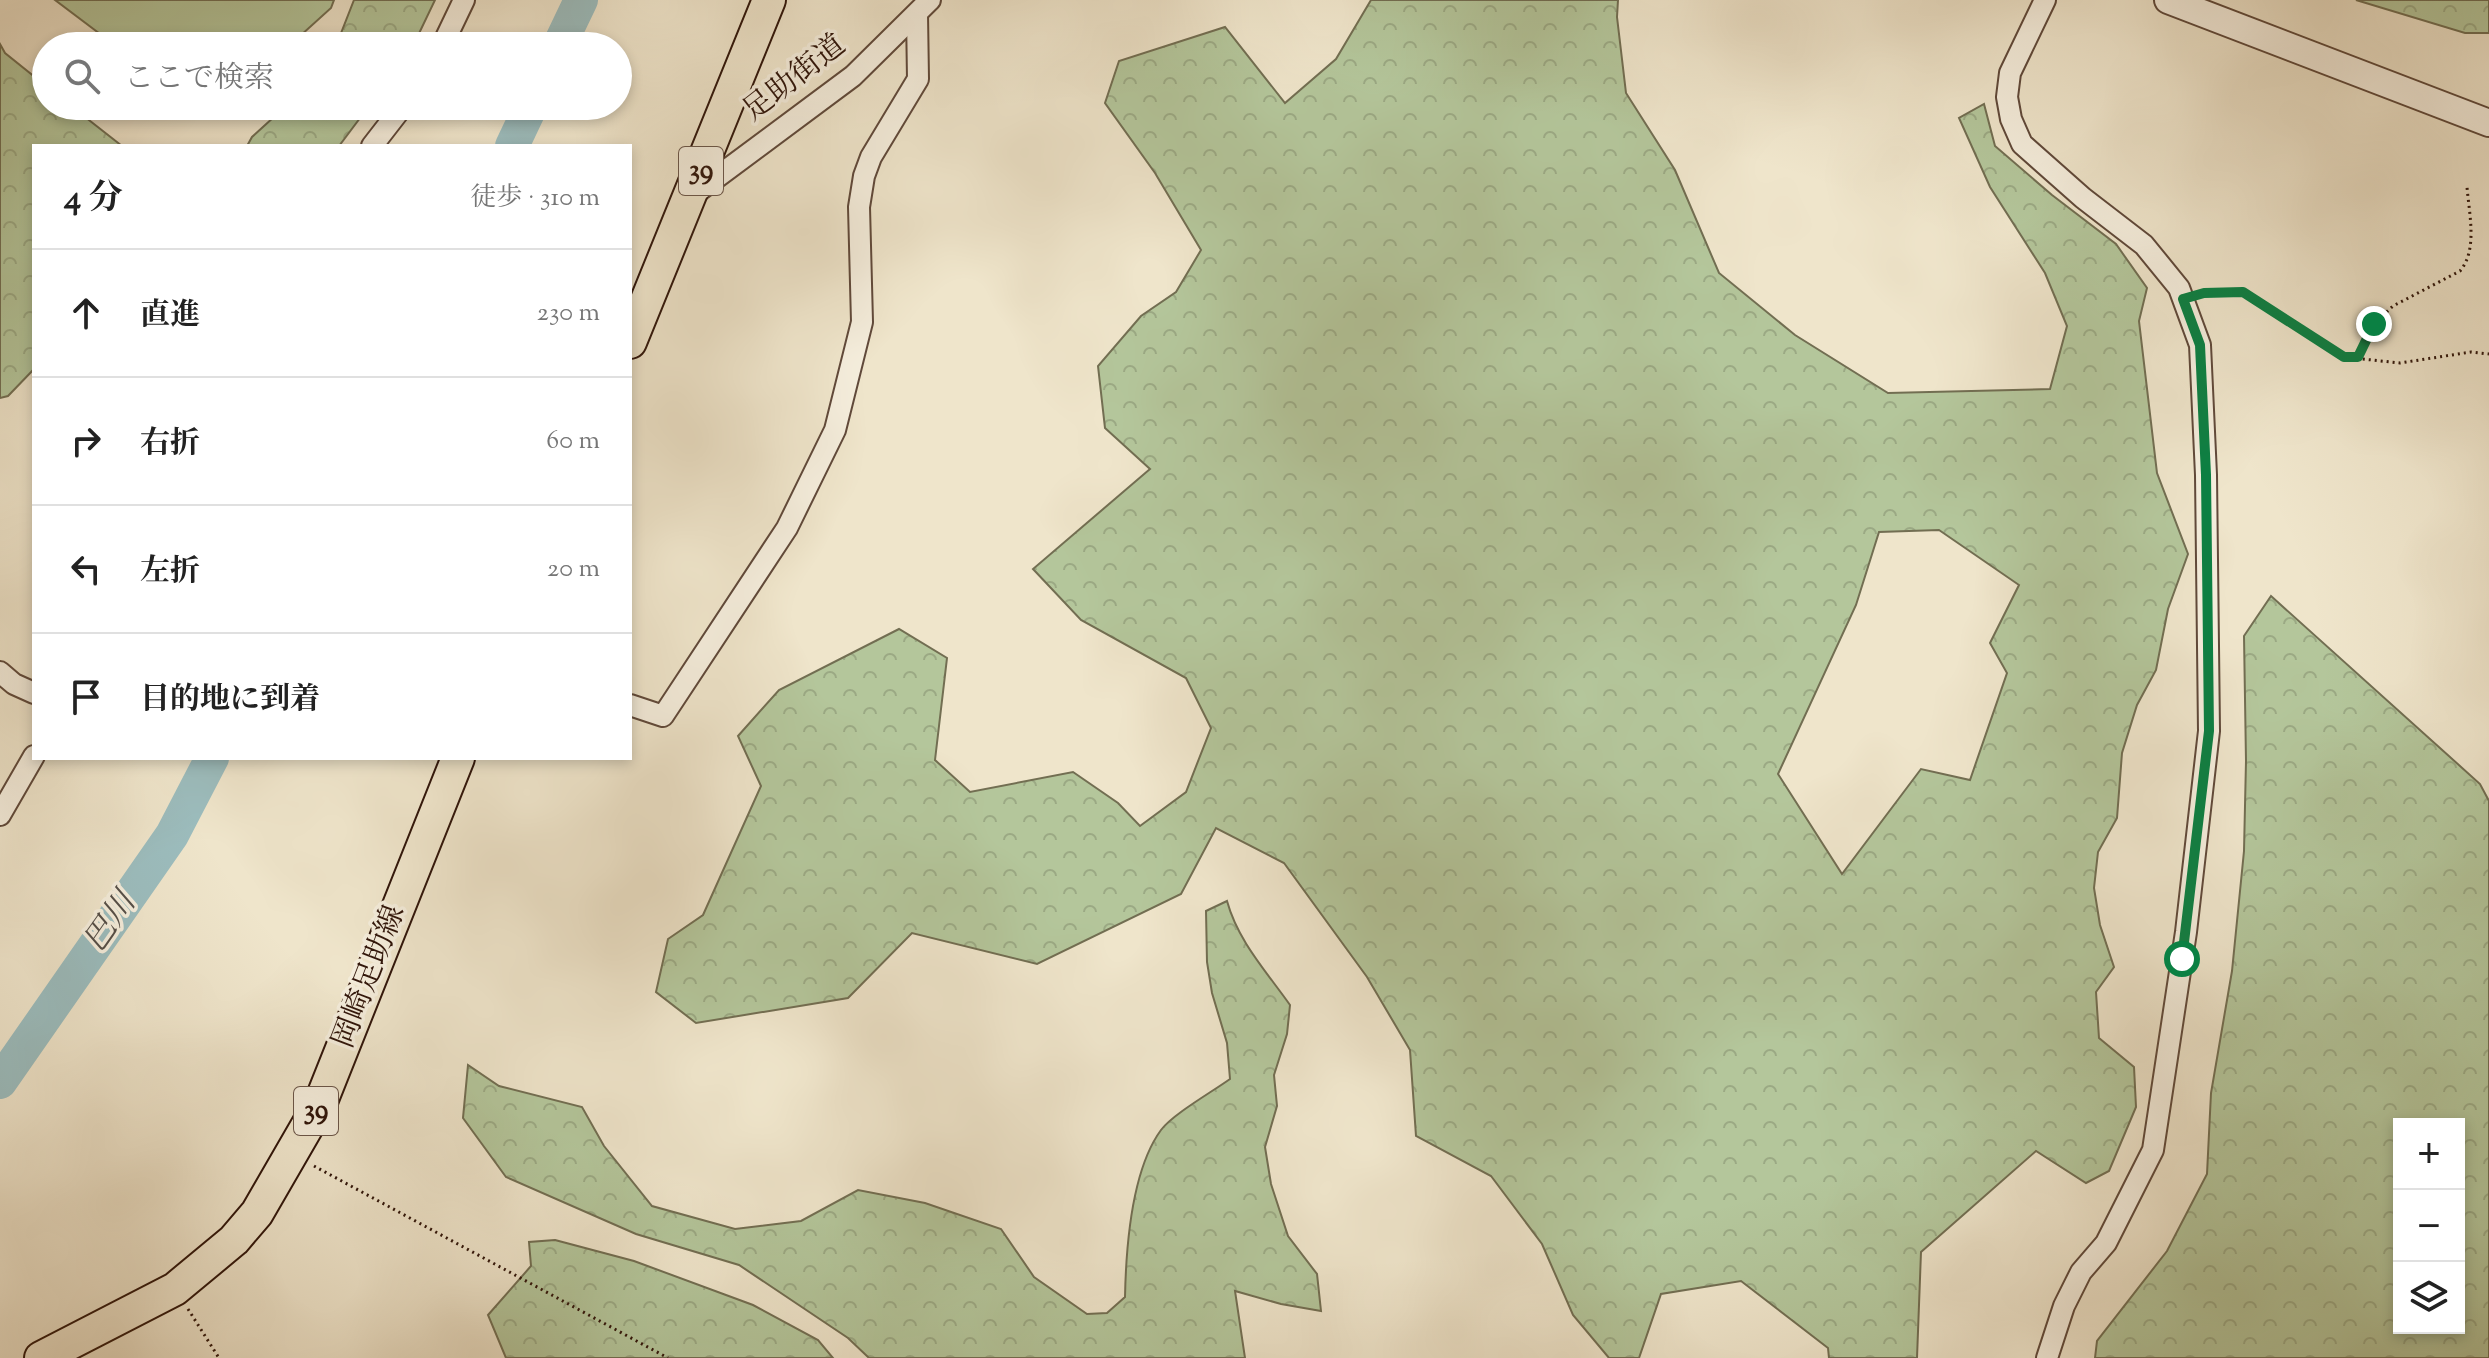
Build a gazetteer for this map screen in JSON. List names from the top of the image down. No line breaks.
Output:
{"streets":{"main road":["39","岡崎足助線"],"street":["足助街道"]},"crossings":[["足助街道","39"]],"water":["巴川"],"page":{"search":"ここで検索","heading":["4 分","徒歩 · 310 m"],"list":[["直進","230 m"],["右折","60 m"],["左折","20 m"],"目的地に到着"],"map_buttons":["+","−"]}}
